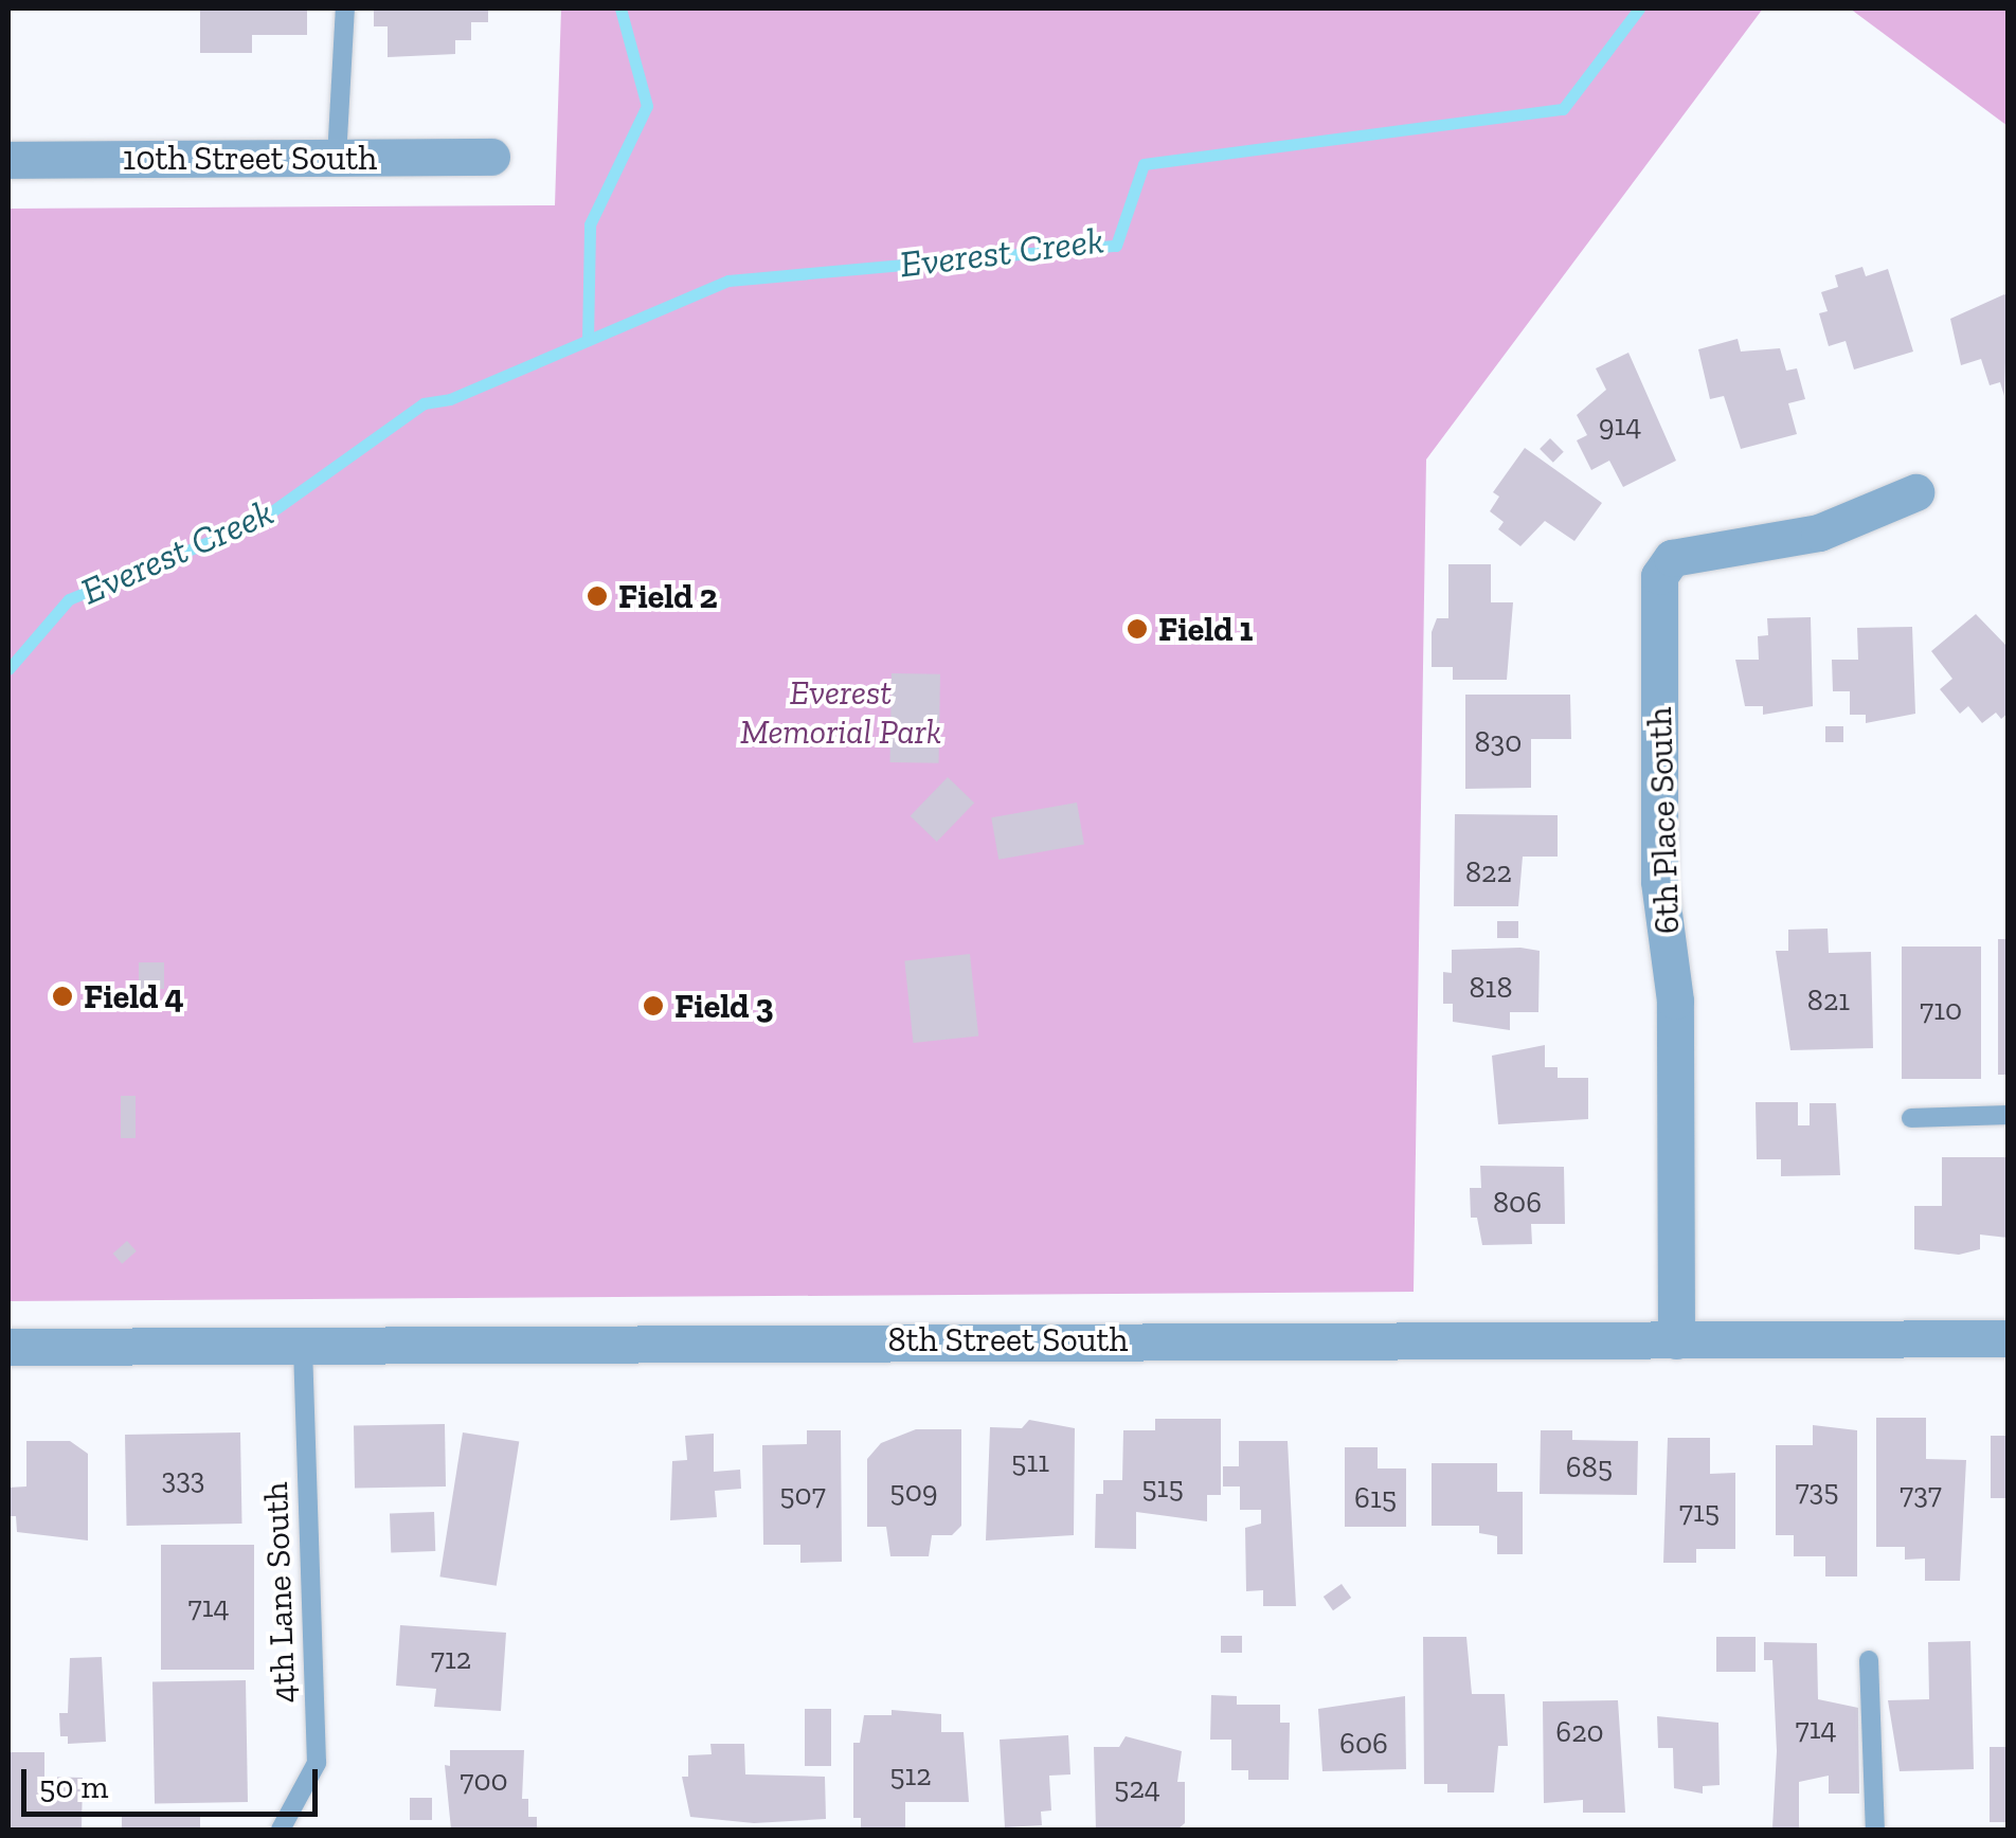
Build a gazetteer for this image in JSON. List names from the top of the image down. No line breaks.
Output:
{"streets":{"street":["10th Street South","6th Place South","8th Street South"],"lane":["4th Lane South"]},"crossings":[["6th Place South","8th Street South"],["8th Street South","4th Lane South"]],"water":["Everest Creek"],"parks":["Everest Memorial Park"],"places":["Field 2","Field 1","Field 4","Field 3"],"house_numbers":["914","830","822","818","821","710","806","511","685","333","515","735","509","737","507","615","715","714","712","714","620","606","512","700","524"],"scale_bar":"50 m"}
